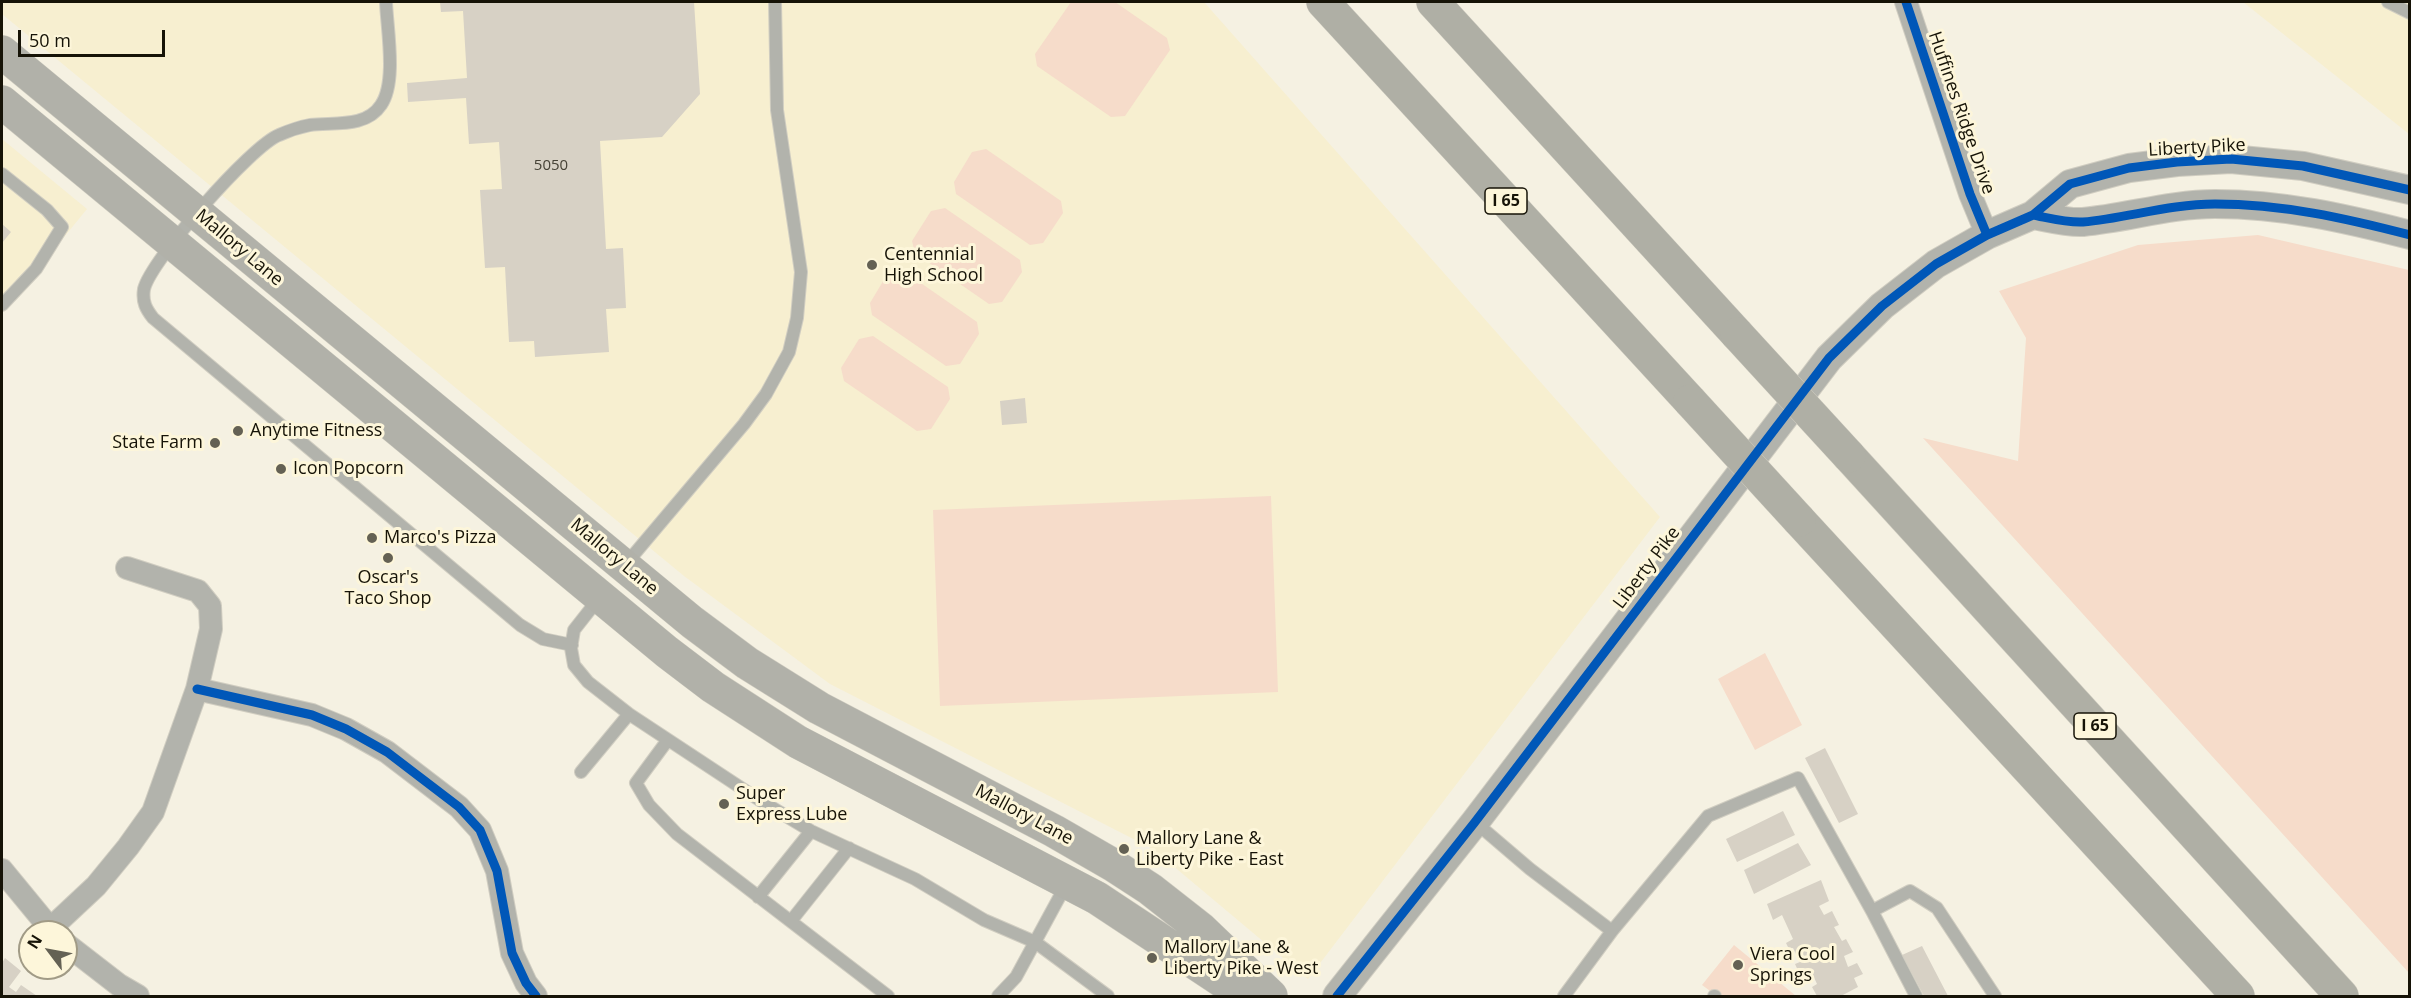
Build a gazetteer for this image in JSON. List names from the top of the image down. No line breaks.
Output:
{"streets":{"highway":["I 65"],"main road":["Mallory Lane"],"street":["Huffines Ridge Drive","Liberty Pike"]},"crossings":[["Huffines Ridge Drive","Liberty Pike"]],"places":["Centennial High School","Anytime Fitness","State Farm","Icon Popcorn","Marco's Pizza","Oscar's Taco Shop","Super Express Lube","Mallory Lane & Liberty Pike - East","Mallory Lane & Liberty Pike - West","Viera Cool Springs"],"house_numbers":["5050"],"scale_bar":"50 m","north":"top left"}
